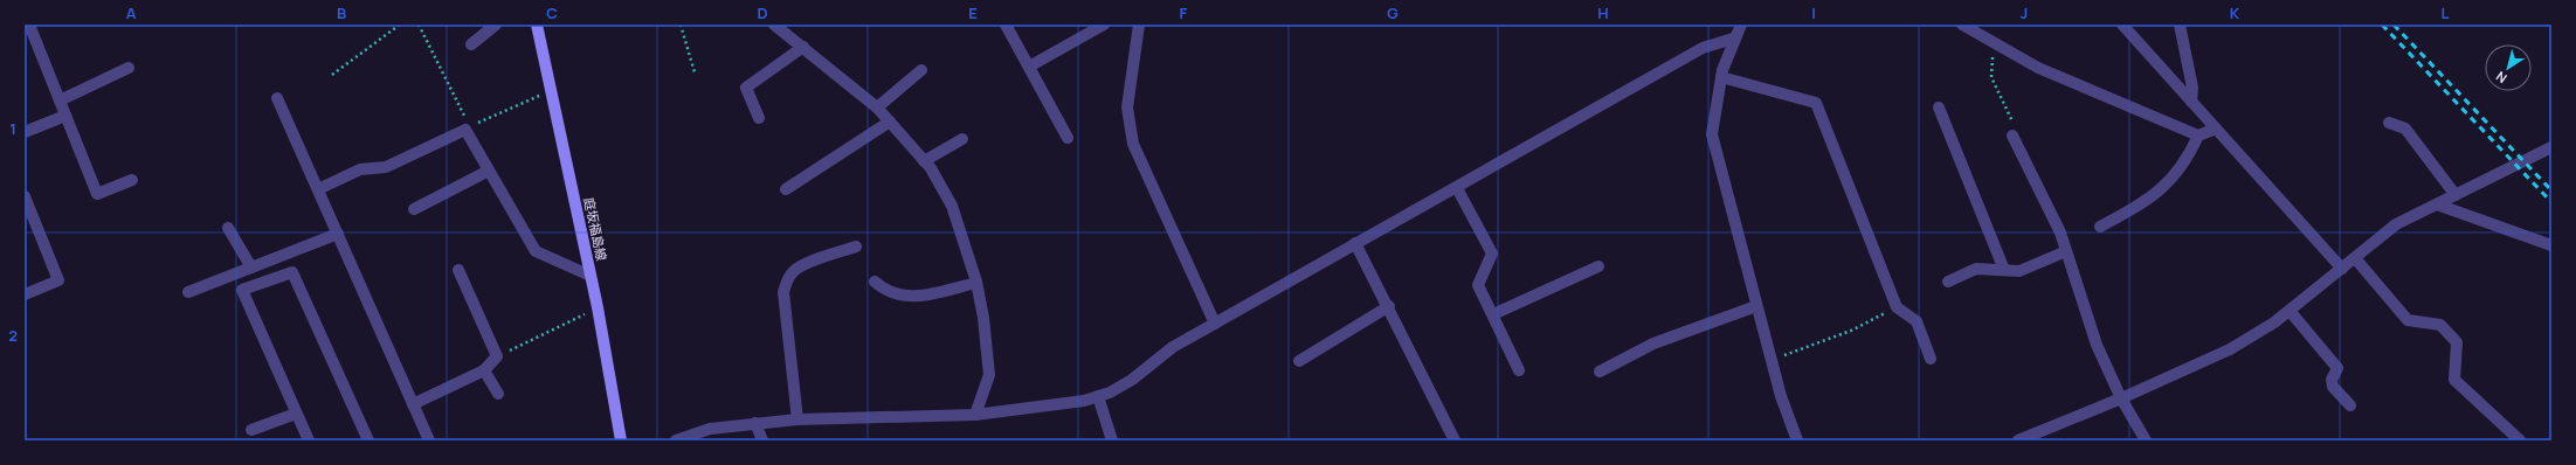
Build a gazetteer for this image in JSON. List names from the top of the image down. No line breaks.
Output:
{"streets":{"main road":["庭坂福島線"]},"north":"bottom left","grid":{"columns":["A","B","C","D","E","F","G","H","I","J","K","L"],"rows":["1","2"]}}
